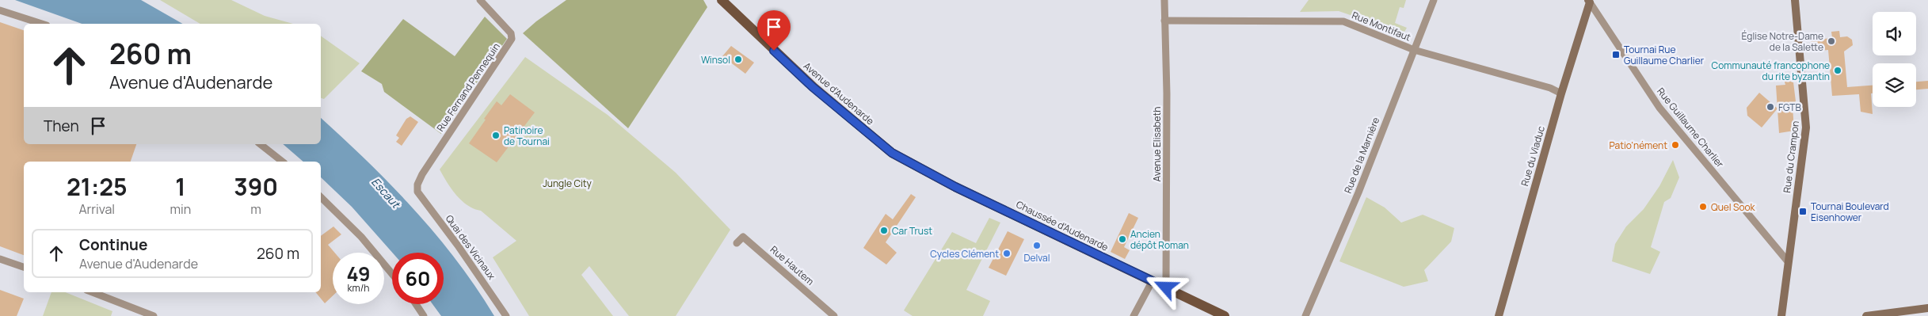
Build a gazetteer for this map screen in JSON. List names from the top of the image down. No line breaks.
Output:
{"streets":{"main road":["Avenue d'Audenarde","Chaussée d'Audenarde"],"street":["Rue Montifaut","Rue Fernand Pennequin","Rue Guillaume Charlier","Avenue Elisabeth","Rue de la Marnière","Rue du Viaduc","Rue du Crampon","Quai des Vicinaux","Rue Hautem"]},"crossings":[["Rue Montifaut","Avenue Elisabeth"],["Rue Montifaut","Rue de la Marnière"],["Rue Montifaut","Rue du Viaduc"],["Rue Fernand Pennequin","Quai des Vicinaux"],["Avenue d'Audenarde","Chaussée d'Audenarde"],["Rue Guillaume Charlier","Rue du Viaduc"],["Rue Guillaume Charlier","Rue du Crampon"],["Avenue Elisabeth","Chaussée d'Audenarde"]],"water":["Escaut"],"parks":["Jungle City"],"places":{"other":["Église Notre-Dame de la Salette","Winsol","Communauté francophone du rite byzantin","FGTB","Patinoire de Tournai","Patio'nément","Quel Sook","Car Trust","Ancien dépôt Roman","Delval","Cycles Clément"],"transit":["Tournai Rue Guillaume Charlier","Tournai Boulevard Eisenhower"]},"page":{"turn":["260 m","Avenue d'Audenarde"],"then":"Then","eta":["21:25","Arrival","1","min","390","m"],"list":[{"name":"Continue","note":"Avenue d'Audenarde","value":"260 m"}],"speed":"49 km/h","limit":"60"}}
